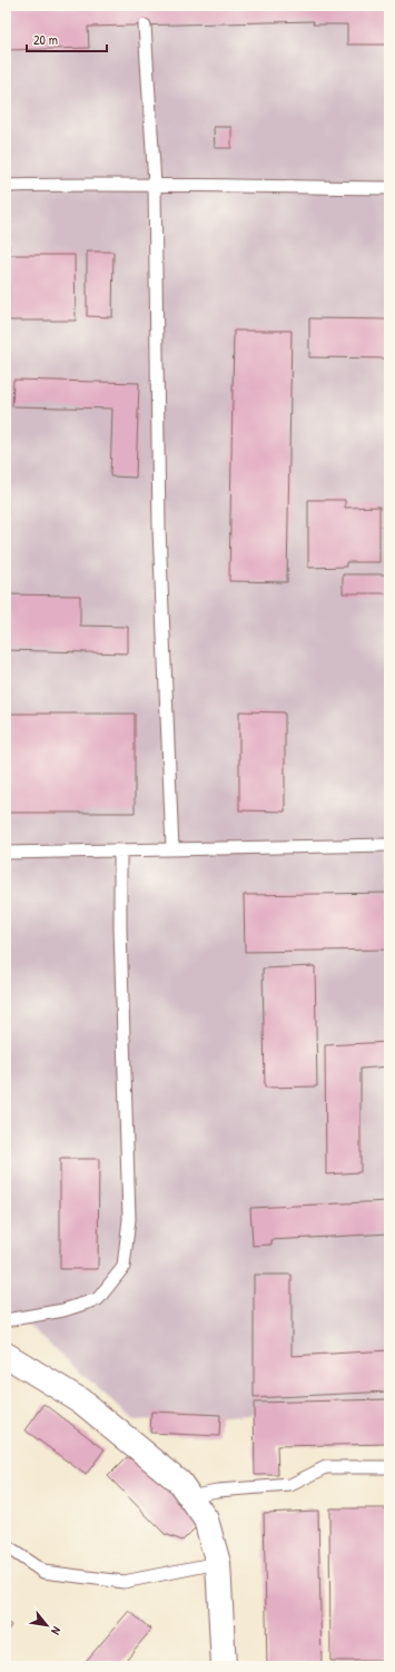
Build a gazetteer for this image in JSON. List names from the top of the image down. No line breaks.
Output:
{"scale_bar":"20 m","north":"bottom right"}
